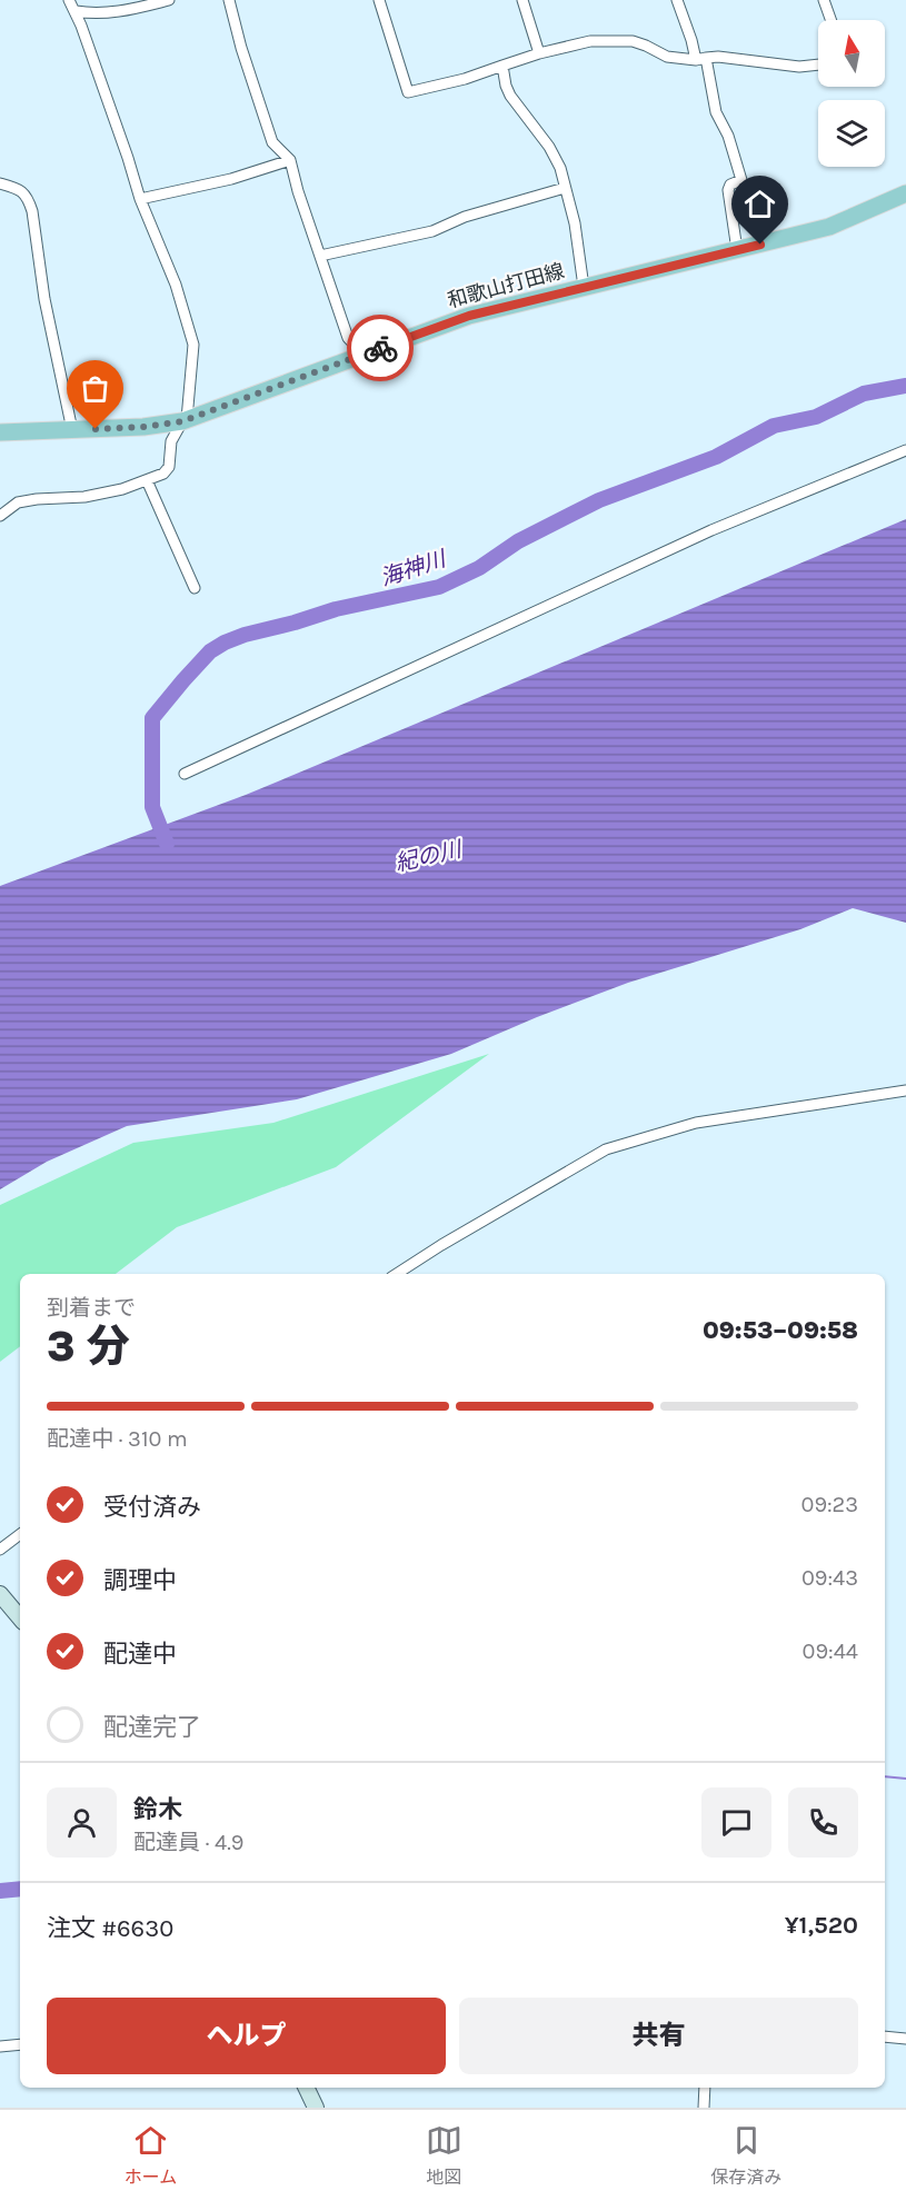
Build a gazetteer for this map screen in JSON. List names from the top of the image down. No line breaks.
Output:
{"streets":{"main road":["和歌山打田線"]},"water":["海神川","紀の川"],"north":"top","page":{"heading":["3 分","到着まで","09:53–09:58"],"panel":["鈴木","配達員 · 4.9","注文 #6630","¥1,520"],"bar":"配達中 · 310 m","list":[["受付済み","09:23"],["調理中","09:43"],["配達中","09:44"],"配達完了"],"buttons":["ヘルプ","共有"],"tabs":["ホーム","地図","保存済み"]}}
